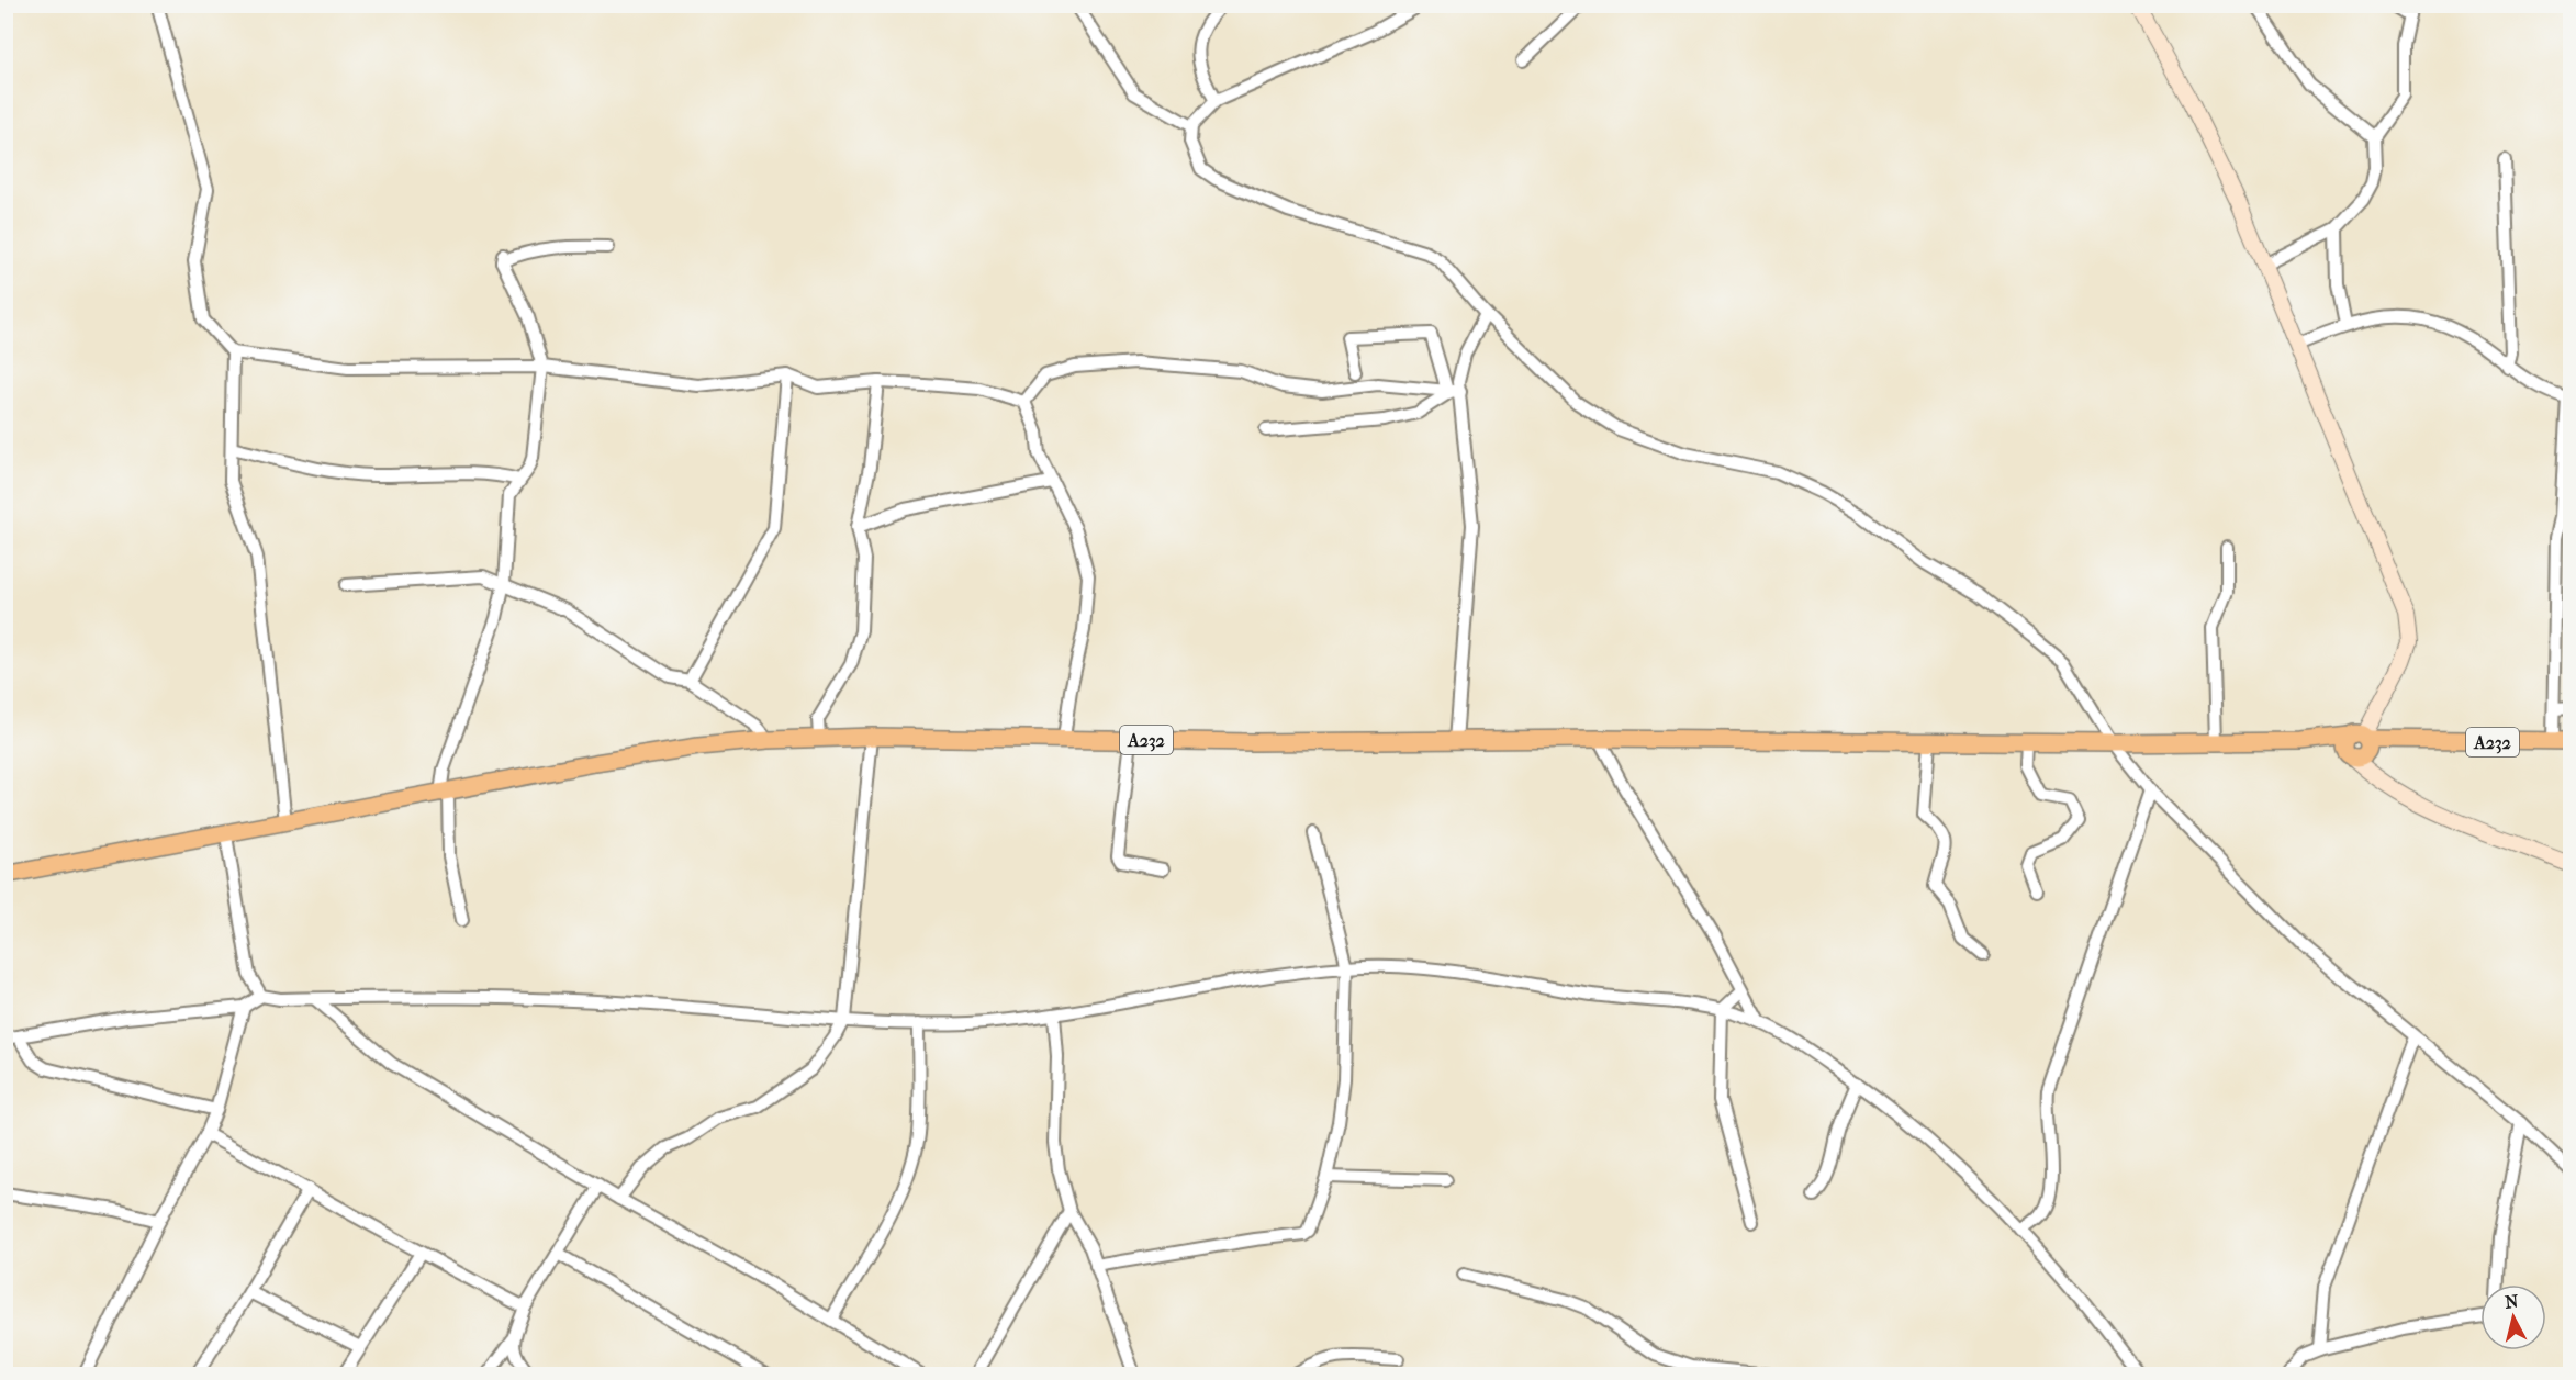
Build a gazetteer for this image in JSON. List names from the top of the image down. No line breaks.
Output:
{"streets":{"main road":["A232"]},"north":"top"}
